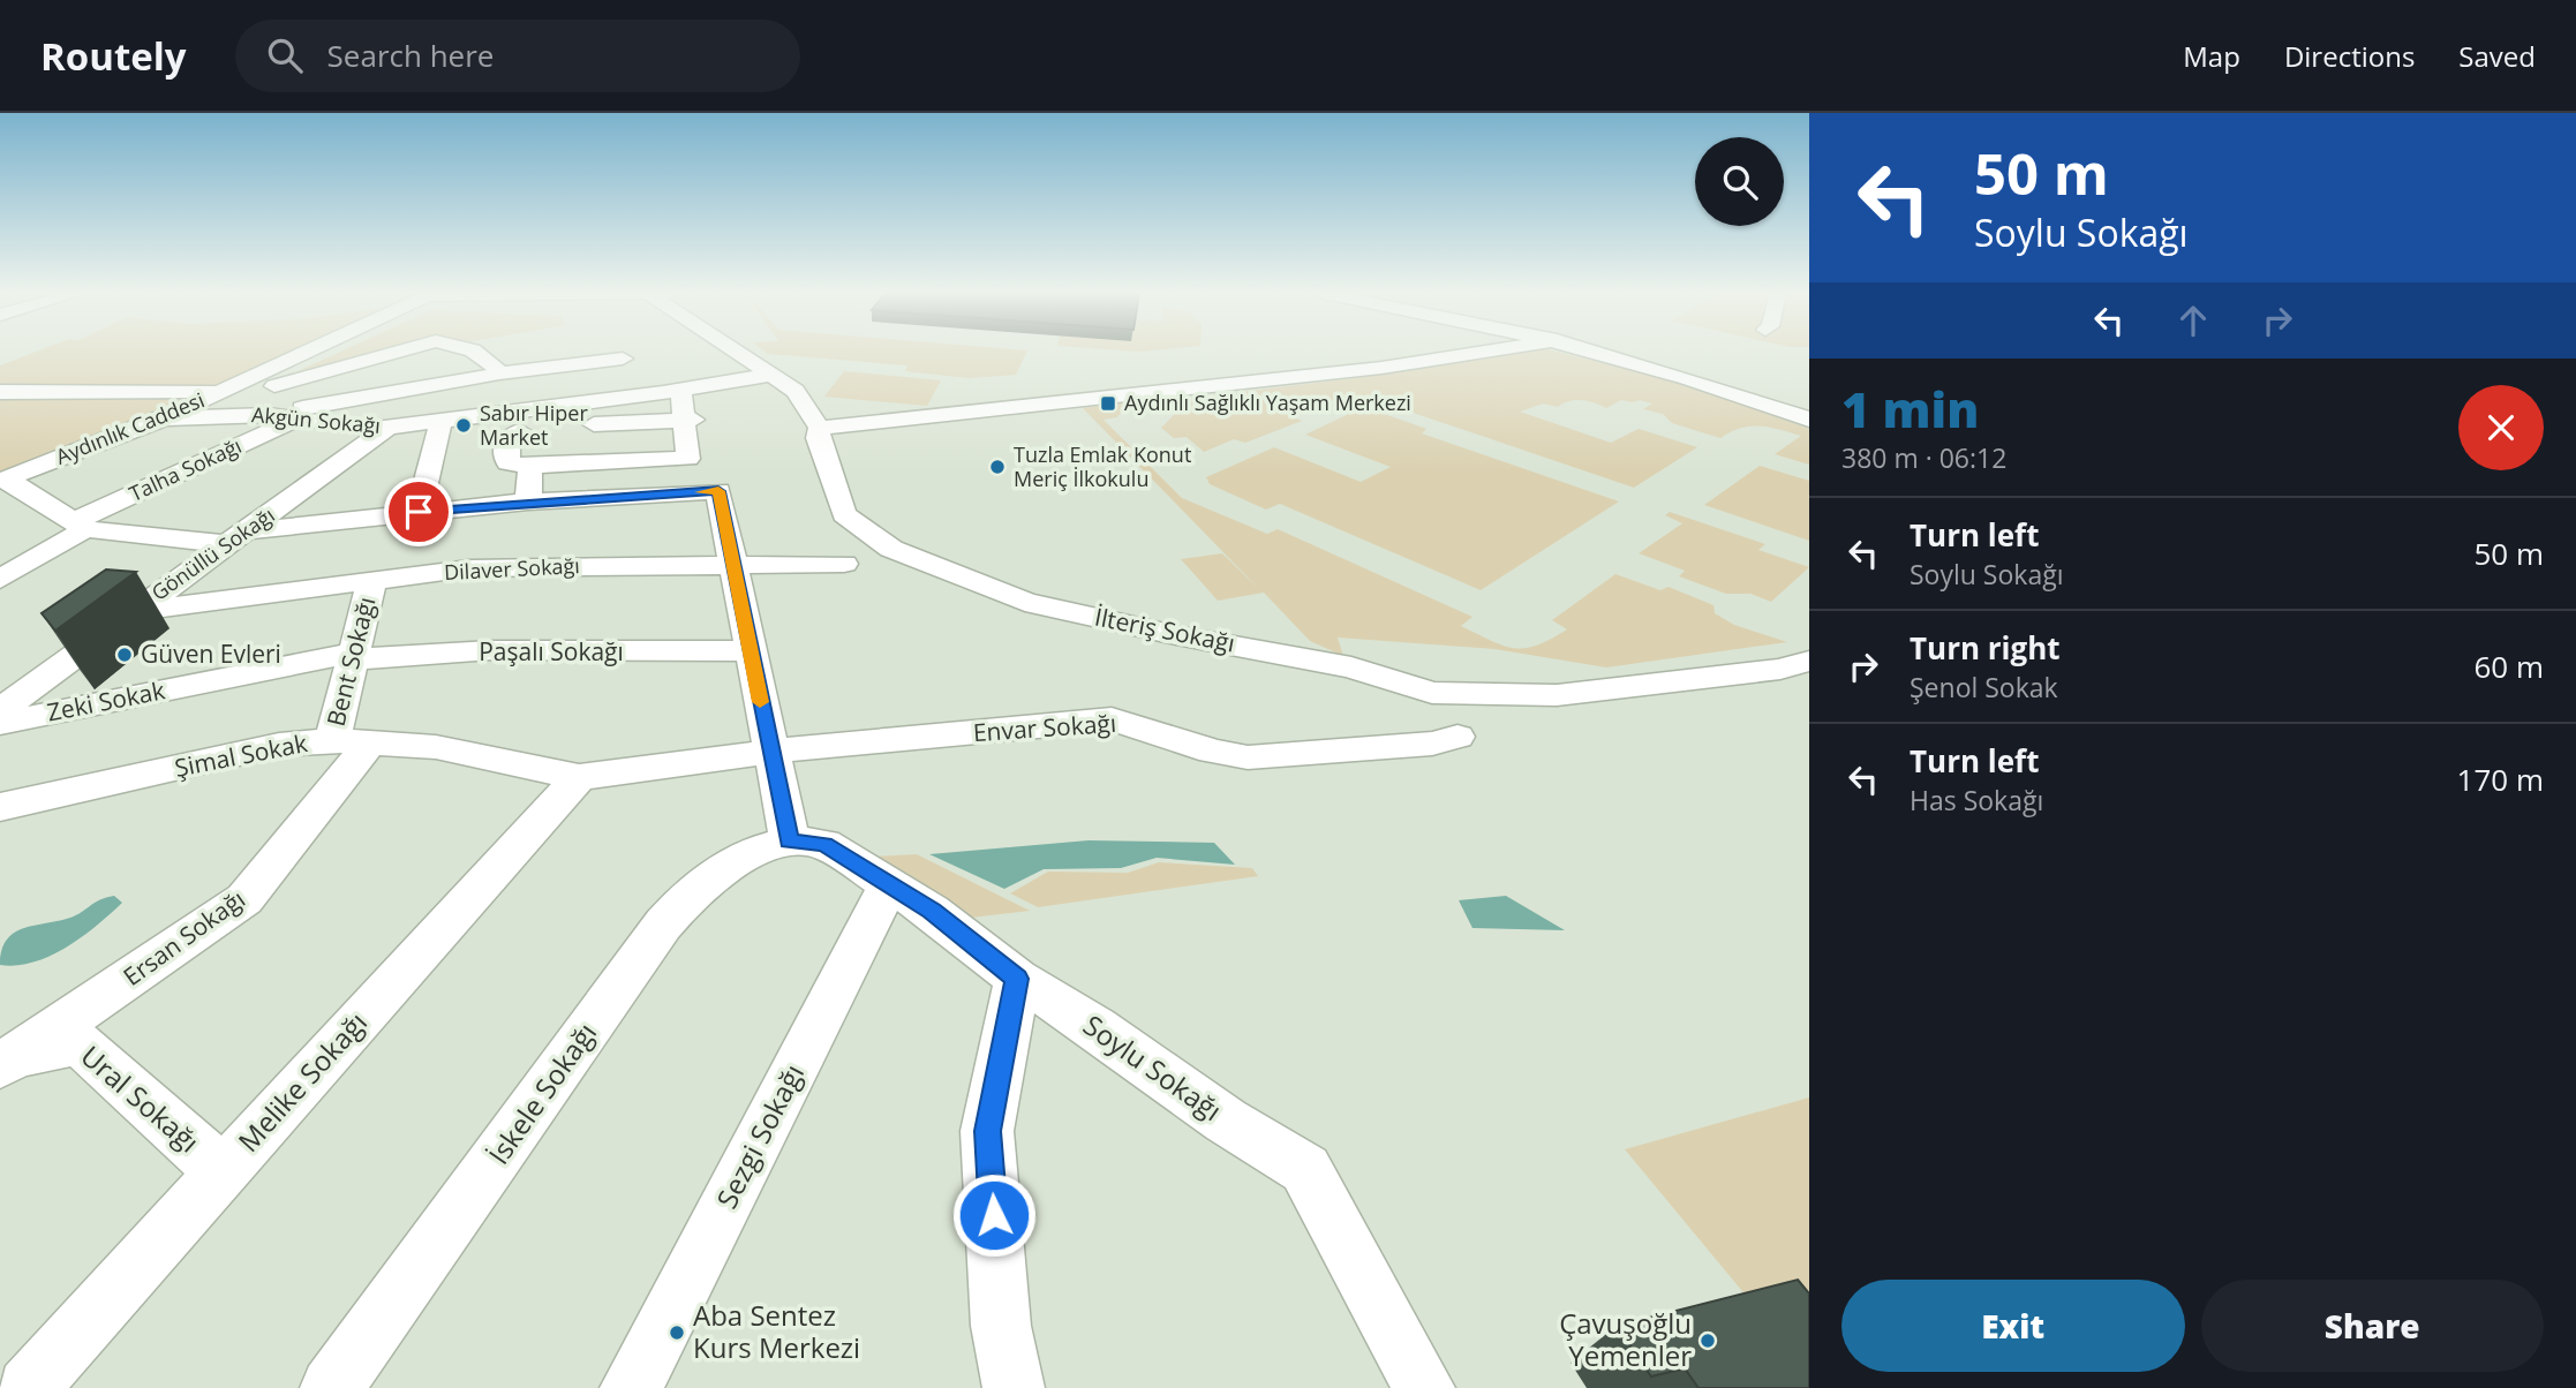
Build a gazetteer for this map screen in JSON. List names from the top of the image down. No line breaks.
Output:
{"streets":{"street":["Akgün Sokağı","Aydınlık Caddesi","Talha Sokağı","Gönüllü Sokağı","Dilaver Sokağı","İlteriş Sokağı","Paşalı Sokağı","Bent Sokağı","Zeki Sokak","Envar Sokağı","Şimal Sokak","Ersan Sokağı","Soylu Sokağı","Melike Sokağı","İskele Sokağı","Ural Sokağı","Sezgi Sokağı"]},"crossings":[["Akgün Sokağı","Aydınlık Caddesi"],["Akgün Sokağı","Talha Sokağı"],["Akgün Sokağı","Gönüllü Sokağı"],["Akgün Sokağı","İlteriş Sokağı"],["Gönüllü Sokağı","Dilaver Sokağı"],["Dilaver Sokağı","Bent Sokağı"],["Paşalı Sokağı","Bent Sokağı"],["Paşalı Sokağı","Zeki Sokak"],["Bent Sokağı","Zeki Sokak"],["Bent Sokağı","Şimal Sokak"],["Bent Sokağı","Ersan Sokağı"],["Envar Sokağı","Şimal Sokak"],["Envar Sokağı","Melike Sokağı"],["Şimal Sokak","Ersan Sokağı"],["Şimal Sokak","Melike Sokağı"],["Ersan Sokağı","Ural Sokağı"],["Soylu Sokağı","İskele Sokağı"],["Soylu Sokağı","Sezgi Sokağı"],["Melike Sokağı","Ural Sokağı"]],"places":{"transit":["Aydınlı Sağlıklı Yaşam Merkezi"],"other":["Sabır Hiper Market","Tuzla Emlak Konut Meriç İlkokulu","Güven Evleri","Aba Sentez Kurs Merkezi","Çavuşoğlu Yemenler"]},"page":{"header":"Routely","search":"Search here","nav":["Map","Directions","Saved"],"turn":["50 m","Soylu Sokağı"],"heading":["1 min","380 m · 06:12"],"list":[{"name":"Turn left","note":"Soylu Sokağı","value":"50 m"},{"name":"Turn right","note":"Şenol Sokak","value":"60 m"},{"name":"Turn left","note":"Has Sokağı","value":"170 m"}],"buttons":["Exit","Share"]}}
